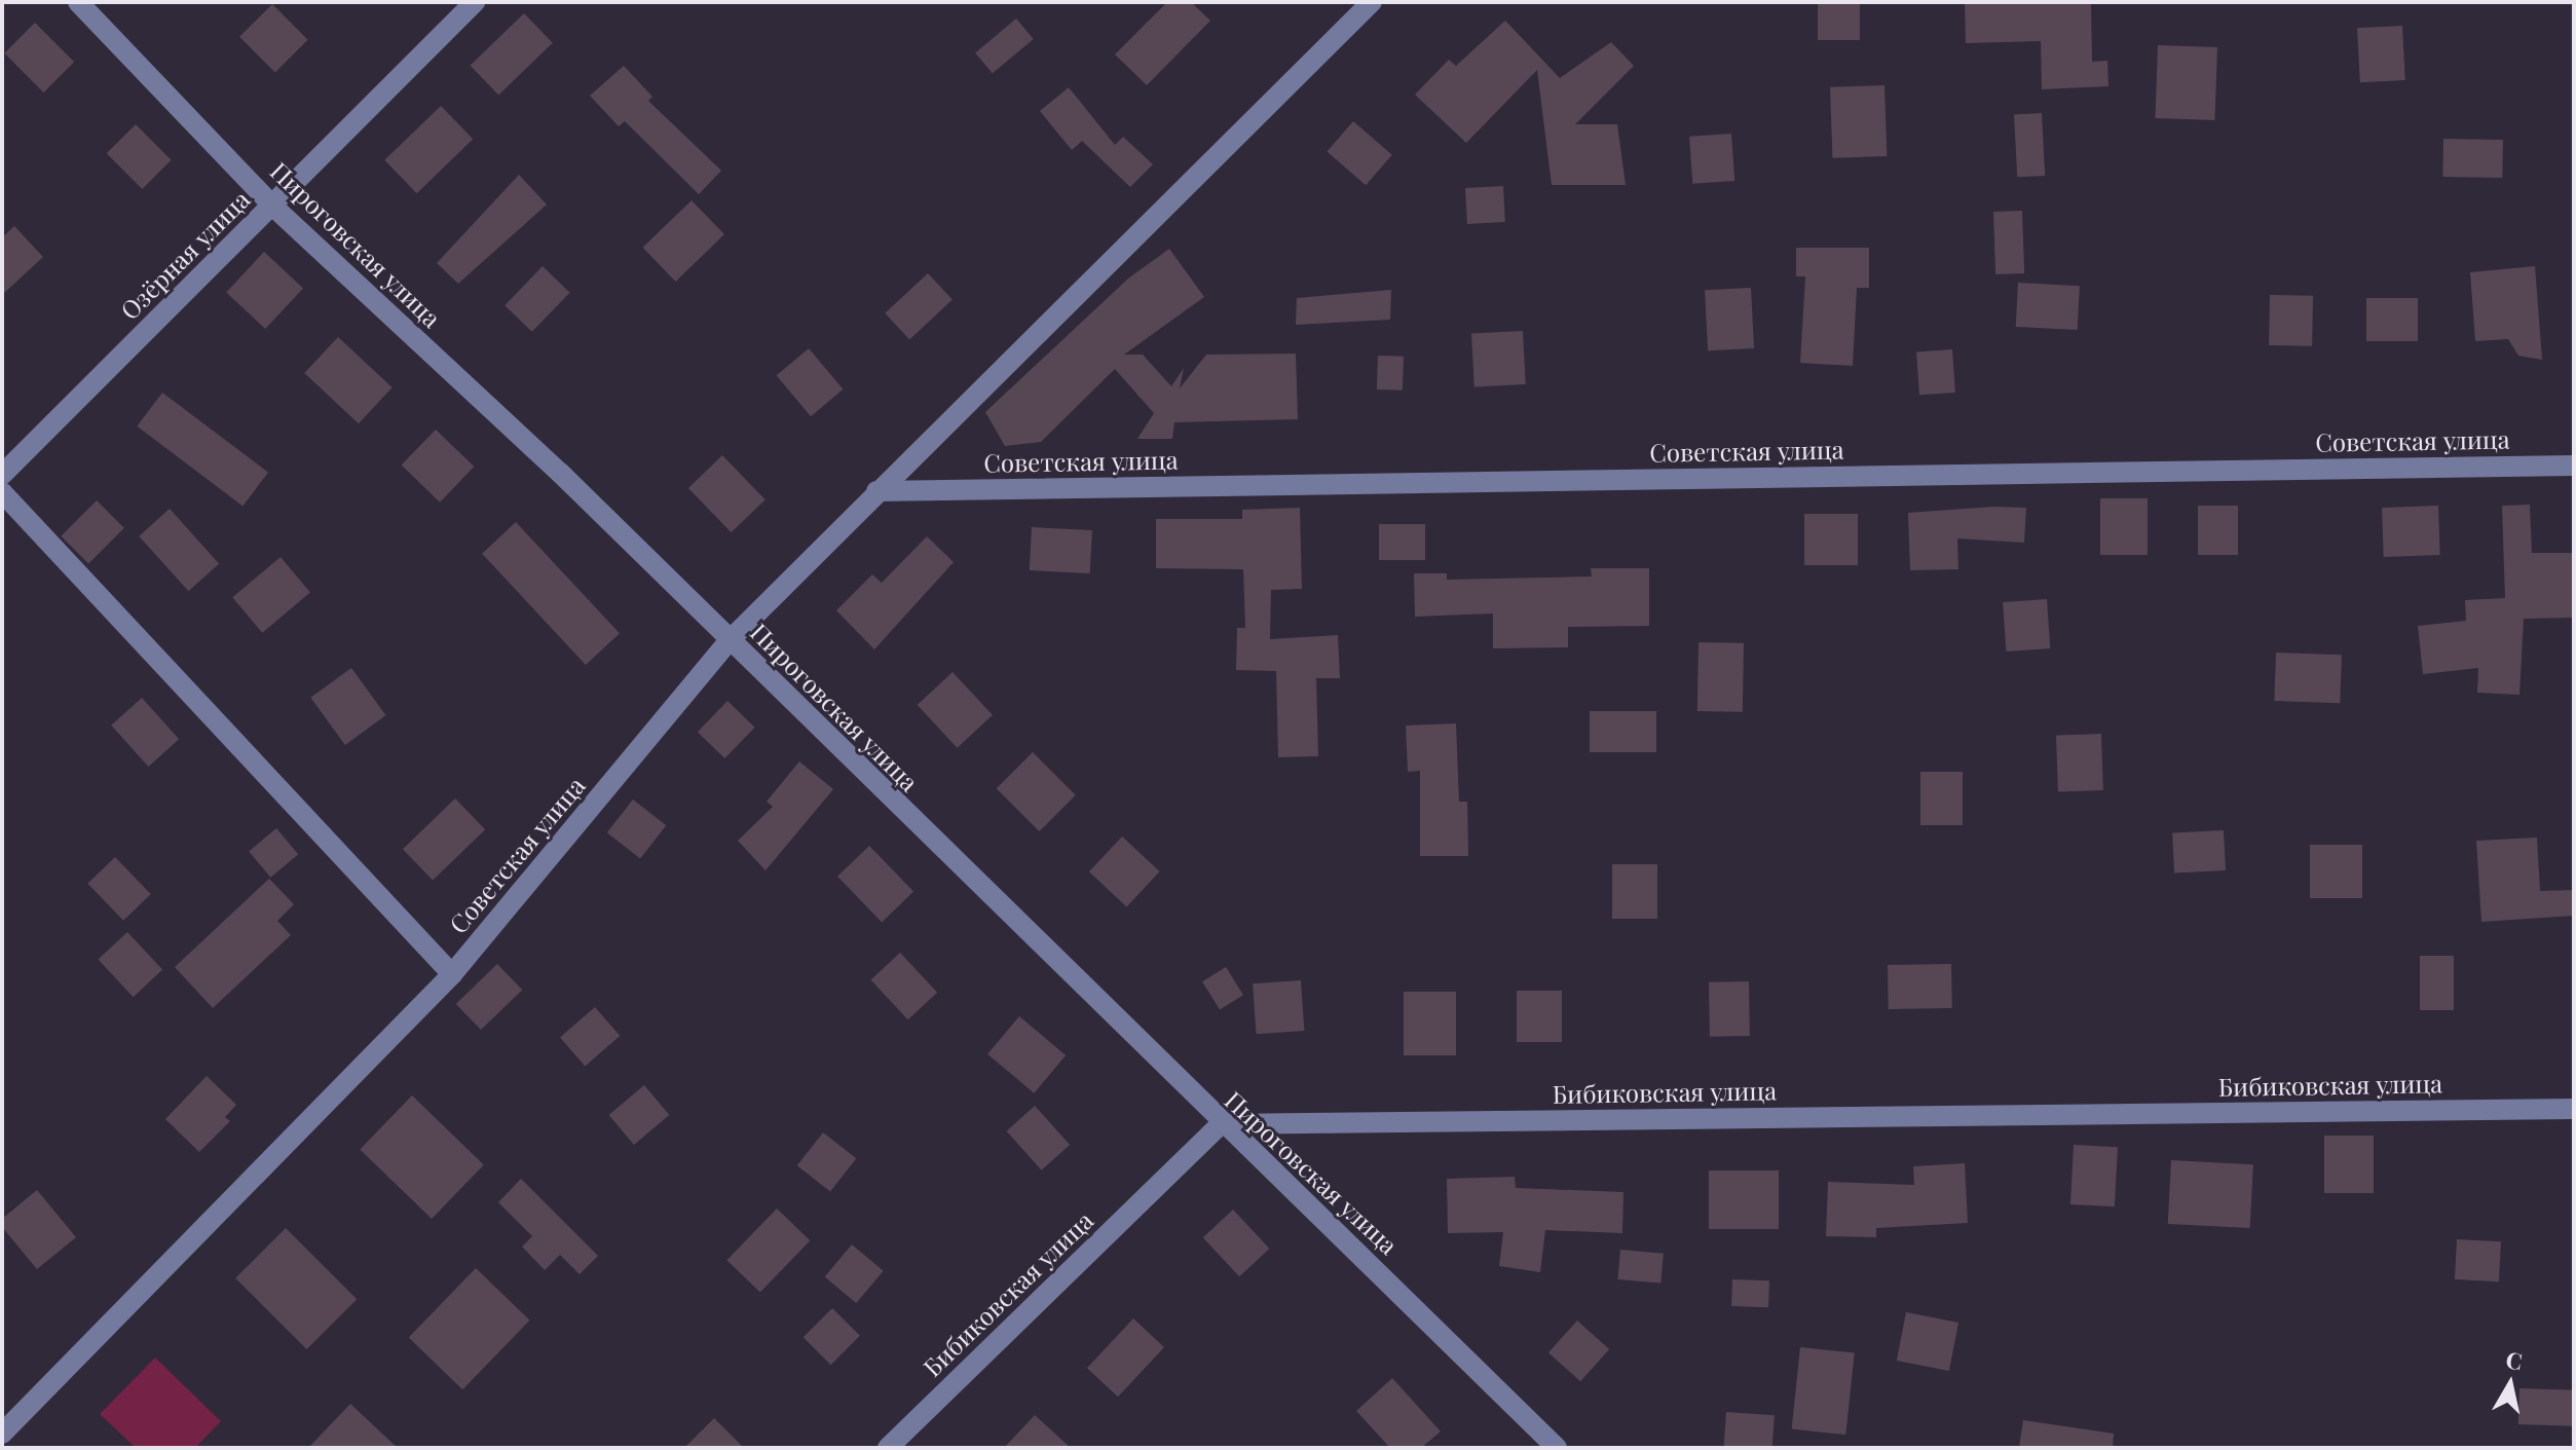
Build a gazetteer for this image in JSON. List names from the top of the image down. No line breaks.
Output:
{"streets":{"street":["Пироговская улица","Озёрная улица","Советская улица","Бибиковская улица"]},"crossings":[["Пироговская улица","Озёрная улица"],["Пироговская улица","Советская улица"],["Пироговская улица","Бибиковская улица"]],"north":"top"}
